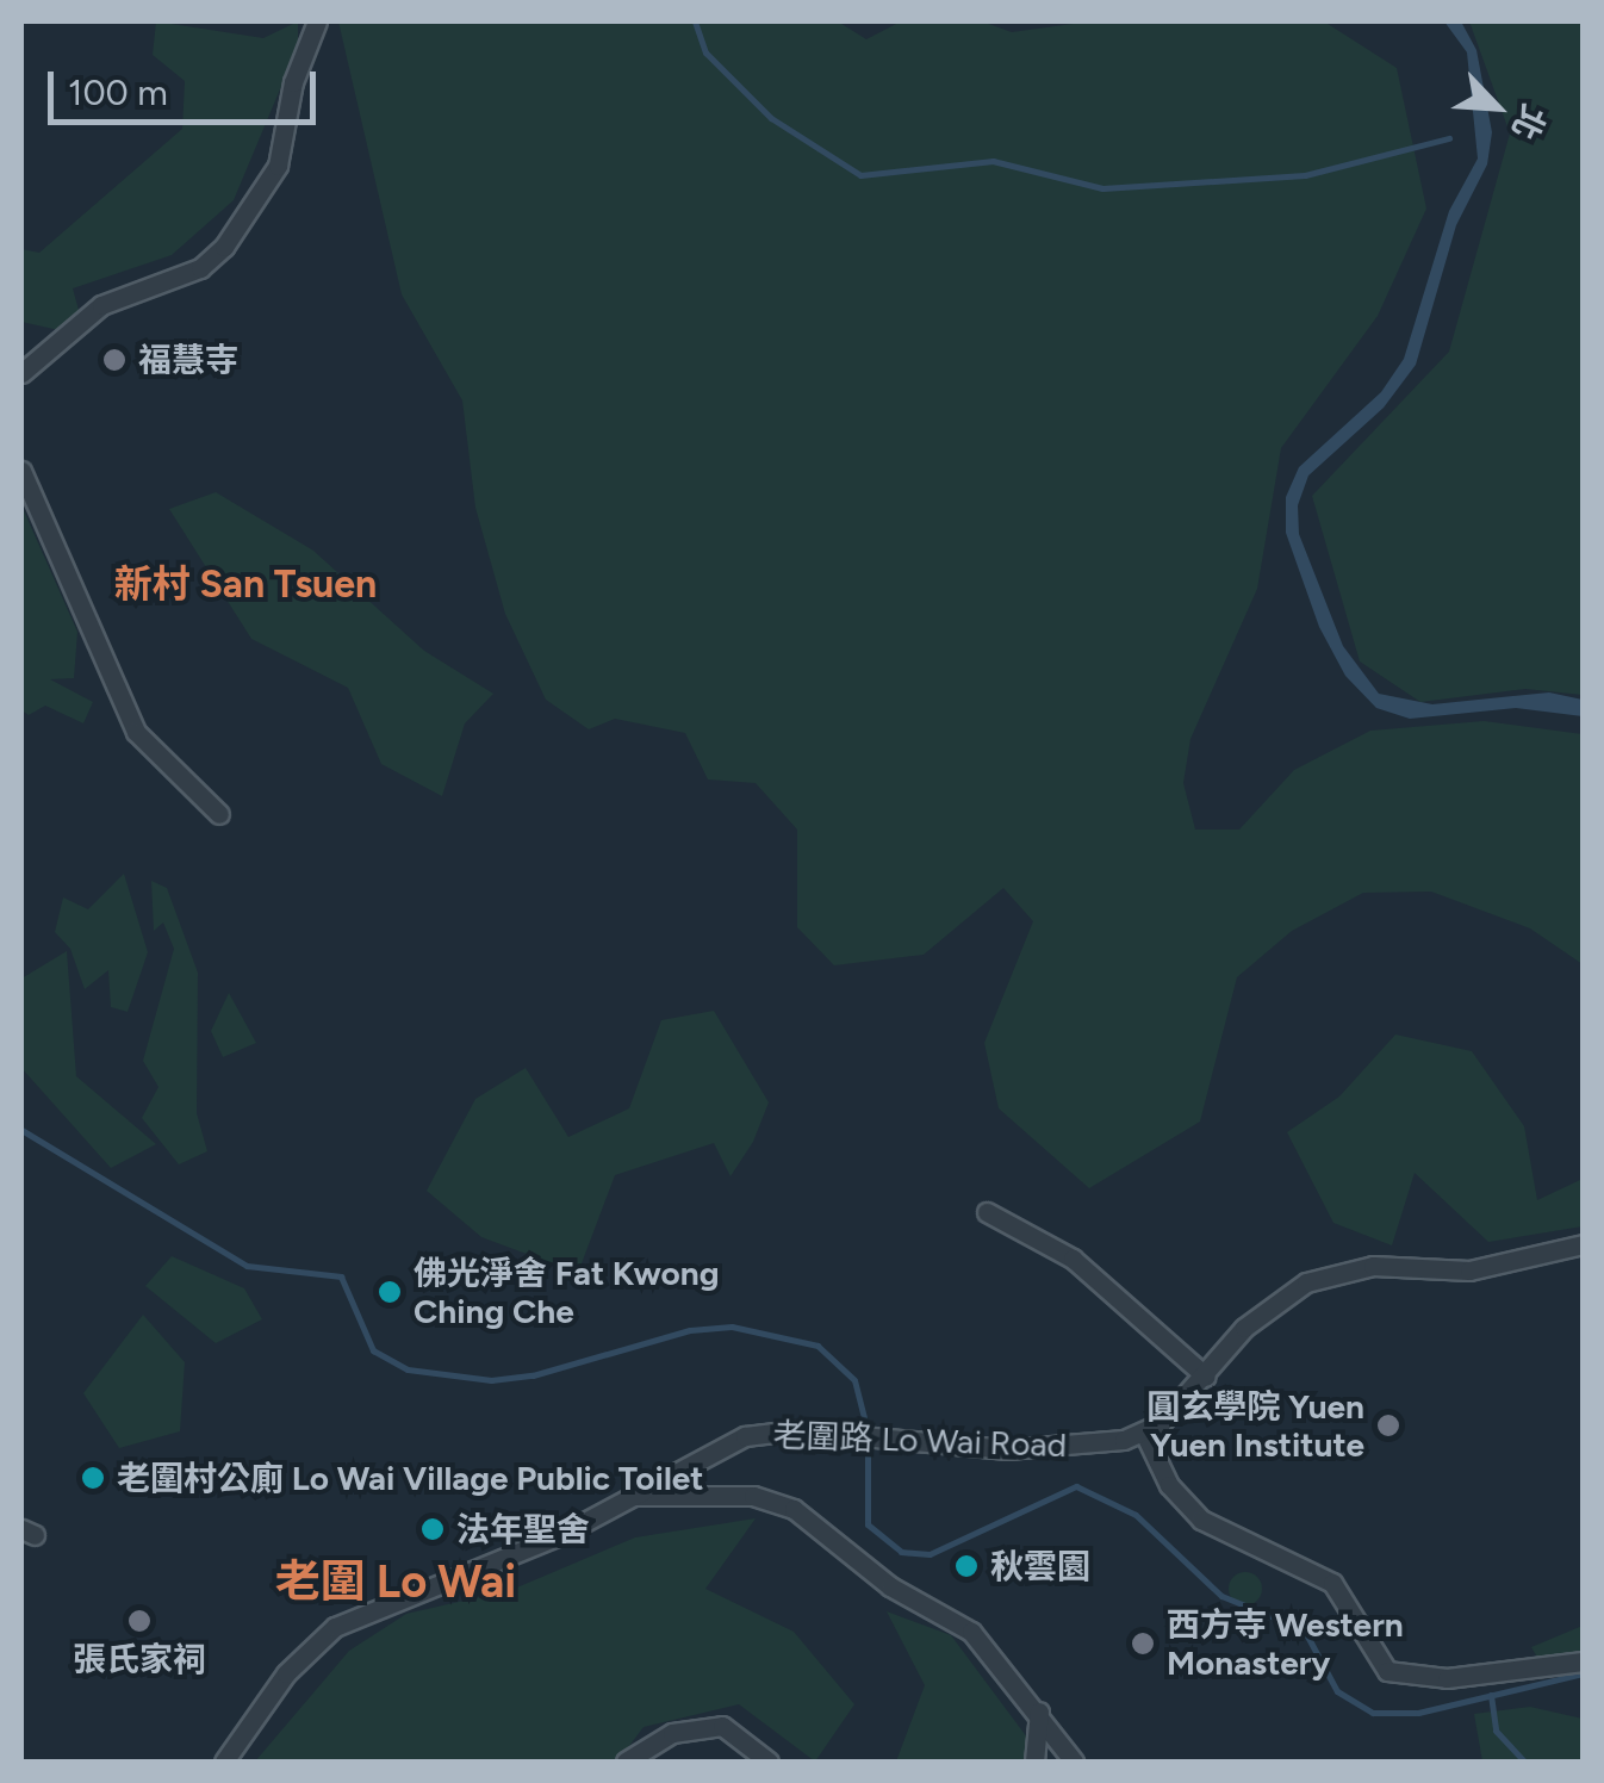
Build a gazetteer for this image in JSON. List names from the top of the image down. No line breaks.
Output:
{"streets":{"street":["老圍路 Lo Wai Road"]},"districts":["新村 San Tsuen","老圍 Lo Wai"],"places":["福慧寺","佛光淨舍 Fat Kwong Ching Che","圓玄學院 Yuen Yuen Institute","老圍村公廁 Lo Wai Village Public Toilet","法年聖舍","秋雲園","張氏家祠","西方寺 Western Monastery"],"scale_bar":"100 m","north":"bottom right"}
